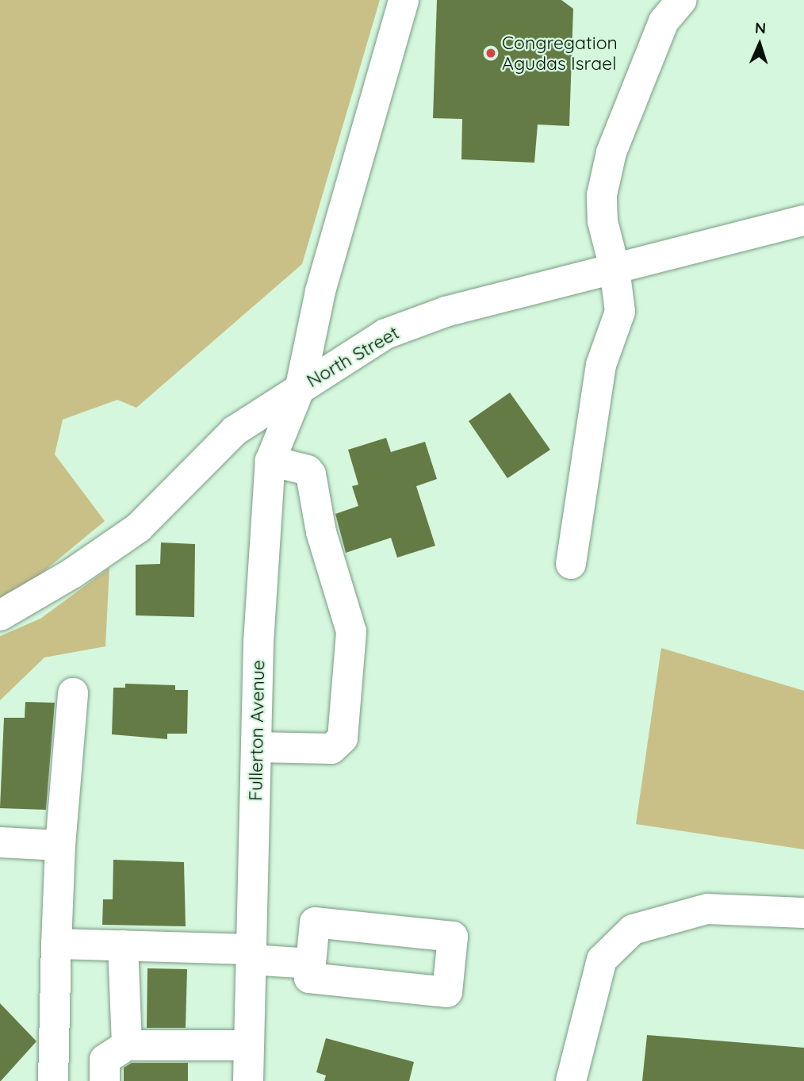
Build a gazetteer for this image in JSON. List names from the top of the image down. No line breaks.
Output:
{"streets":{"street":["North Street","Fullerton Avenue"]},"crossings":[["North Street","Fullerton Avenue"]],"places":["Congregation Agudas Israel"],"north":"top"}
